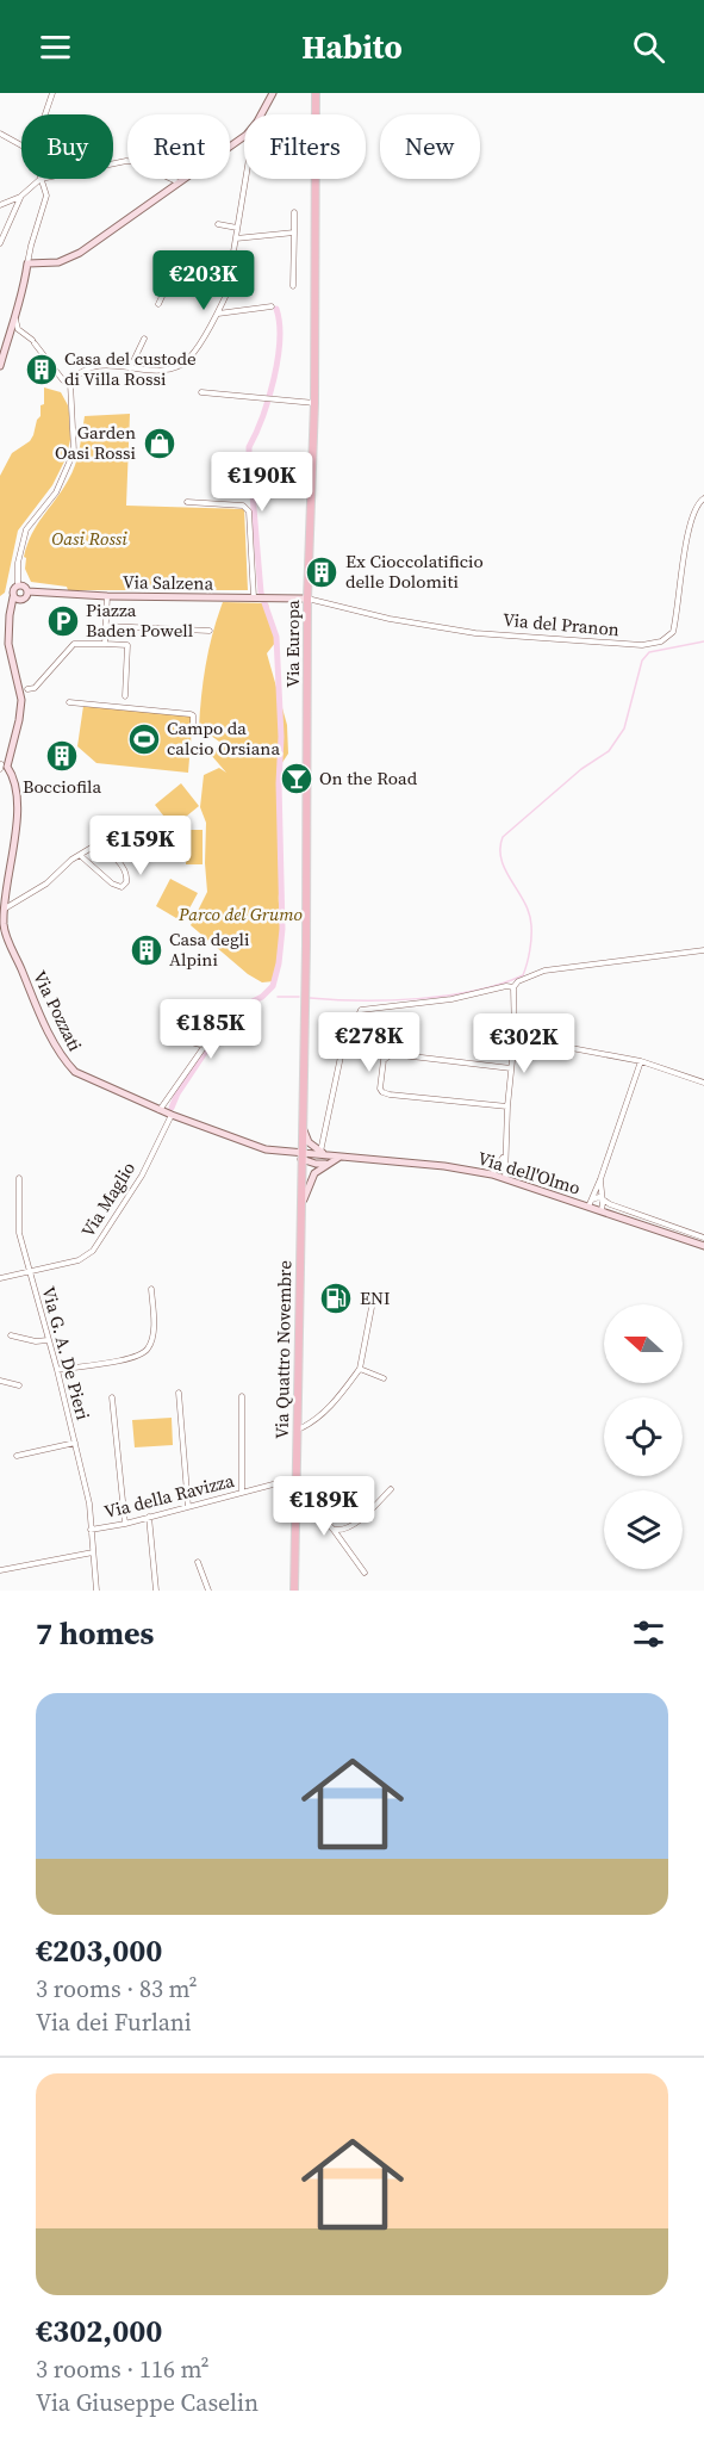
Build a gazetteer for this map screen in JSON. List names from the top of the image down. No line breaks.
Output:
{"streets":{"main road":["Via Europa","Via Quattro Novembre"],"street":["Via Salzena","Via del Pranon","Via Pozzati","Via dell'Olmo","Via Maglio","Via G. A. De Pieri","Via della Ravizza"]},"crossings":[["Via Salzena","Via del Pranon"],["Via Salzena","Via Europa"],["Via del Pranon","Via Europa"],["Via Europa","Via Pozzati"],["Via Europa","Via dell'Olmo"],["Via Europa","Via Quattro Novembre"],["Via Pozzati","Via dell'Olmo"],["Via Pozzati","Via Maglio"],["Via Pozzati","Via Quattro Novembre"],["Via dell'Olmo","Via Quattro Novembre"],["Via Maglio","Via G. A. De Pieri"],["Via Quattro Novembre","Via della Ravizza"],["Via G. A. De Pieri","Via della Ravizza"]],"parks":["Oasi Rossi","Parco del Grumo"],"places":{"building":["Casa del custode di Villa Rossi","Ex Cioccolatificio delle Dolomiti","Bocciofila","Casa degli Alpini"],"shop":["Garden Oasi Rossi"],"parking":["Piazza Baden Powell"],"sports":["Campo da calcio Orsiana"],"bar":["On the Road"],"fuel station":["ENI"]},"north":"left","page":{"header":"Habito","chip":["Buy","Rent","Filters","New"],"price":["€203K","€190K","€159K","€185K","€278K","€302K","€189K"],"heading":"7 homes","list":[{"name":"€203,000","note":"3 rooms · 83 m² · Via dei Furlani"},{"name":"€302,000","note":"3 rooms · 116 m² · Via Giuseppe Caselin"}]}}
